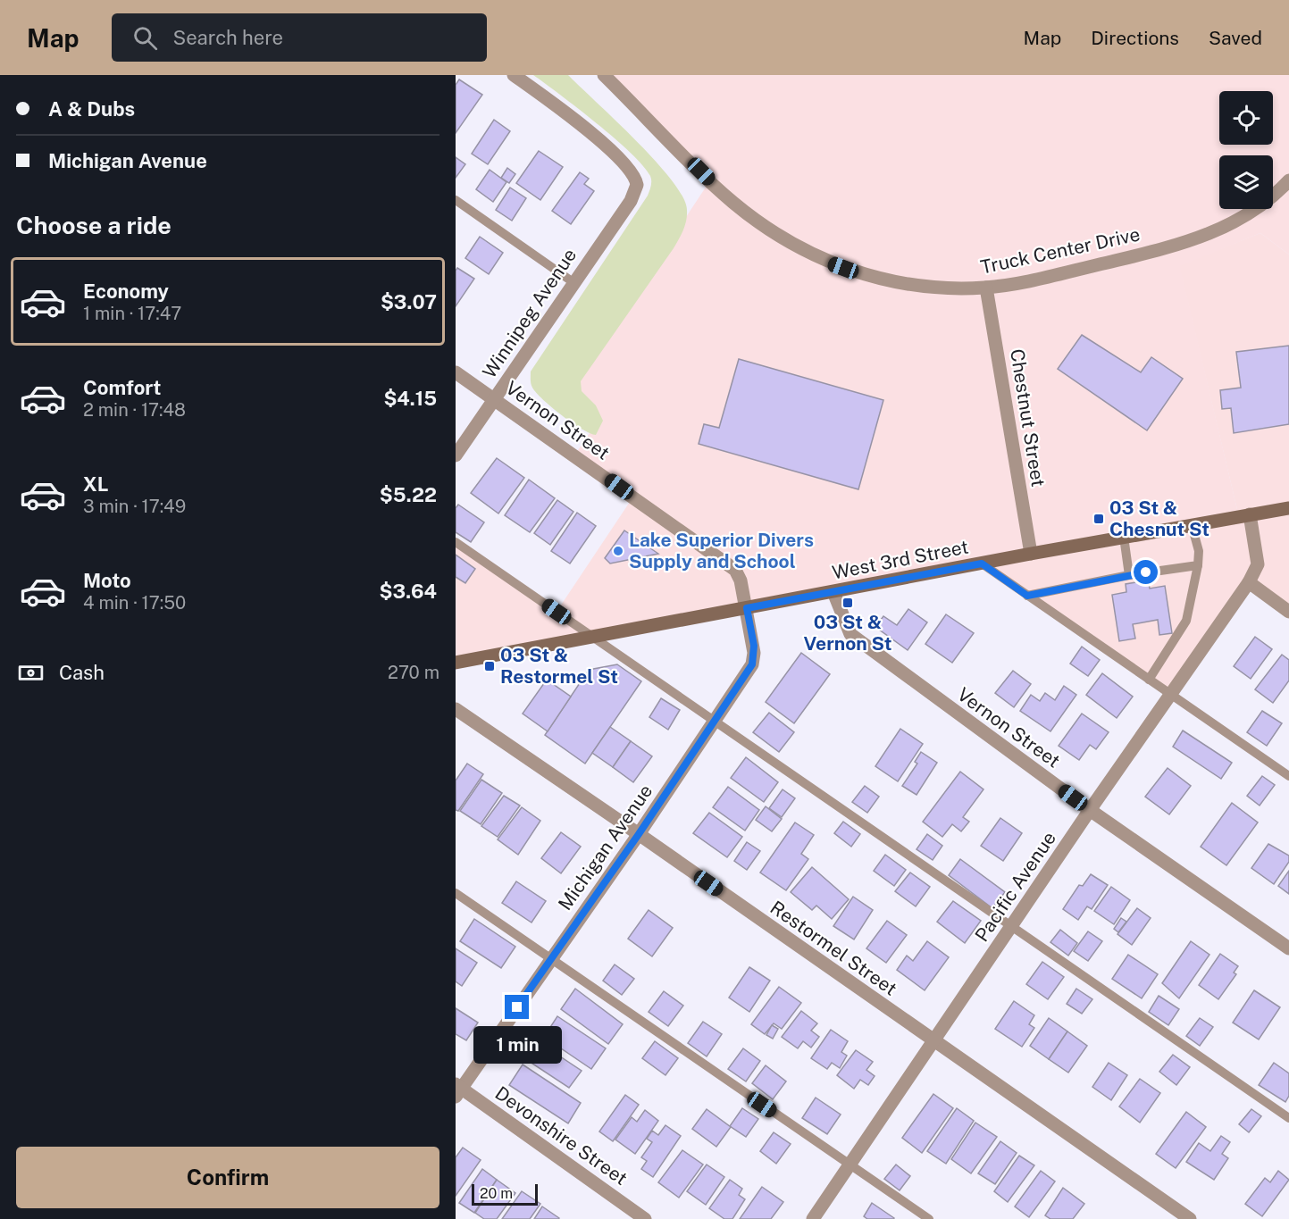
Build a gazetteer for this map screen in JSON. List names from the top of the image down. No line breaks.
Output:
{"streets":{"main road":["West 3rd Street"],"street":["Truck Center Drive","Winnipeg Avenue","Chestnut Street","Vernon Street","Michigan Avenue","Pacific Avenue","Restormel Street","Devonshire Street"]},"crossings":[["Truck Center Drive","Chestnut Street"],["Winnipeg Avenue","Vernon Street"],["Chestnut Street","West 3rd Street"],["Vernon Street","West 3rd Street"],["Vernon Street","Michigan Avenue"],["Vernon Street","Pacific Avenue"],["West 3rd Street","Michigan Avenue"],["West 3rd Street","Pacific Avenue"],["Michigan Avenue","Restormel Street"],["Michigan Avenue","Devonshire Street"],["Pacific Avenue","Restormel Street"]],"places":{"transit":["03 St & Chesnut St","03 St & Vernon St","03 St & Restormel St"],"other":["Lake Superior Divers Supply and School"]},"scale_bar":"20 m","page":{"header":"Map","search":"Search here","nav":["Map","Directions","Saved"],"banner":["A & Dubs","Michigan Avenue"],"heading":"Choose a ride","list":[{"name":"Economy","note":"1 min · 17:47","value":"$3.07"},{"name":"Comfort","note":"2 min · 17:48","value":"$4.15"},{"name":"XL","note":"3 min · 17:49","value":"$5.22"},{"name":"Moto","note":"4 min · 17:50","value":"$3.64"}],"pay":["Cash","270 m"],"bubble":"1 min","buttons":"Confirm","scale":"20 m"}}
